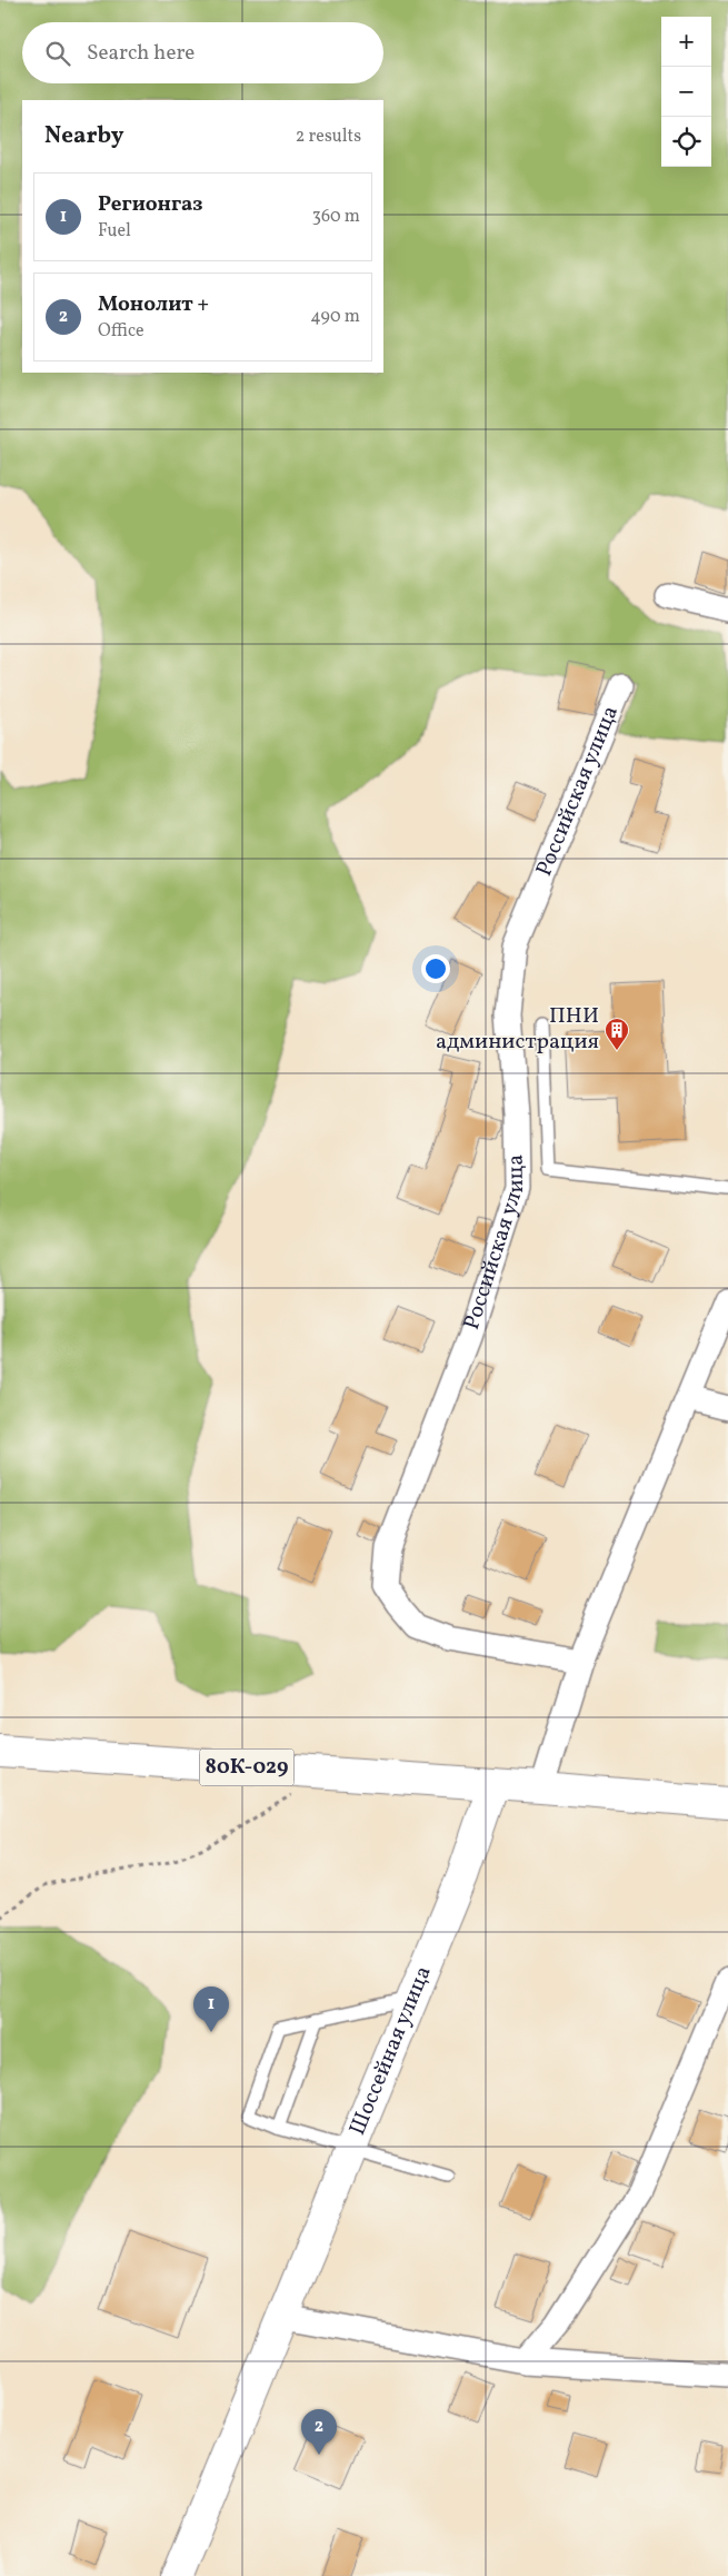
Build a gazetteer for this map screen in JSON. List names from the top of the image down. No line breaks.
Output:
{"streets":{"street":["Российская улица","80К-029","Шоссейная улица"]},"crossings":[["80К-029","Шоссейная улица"]],"places":{"building":["ПНИ администрация"]},"page":{"map_buttons":["+","−"],"search":"Search here","heading":["Nearby","2 results"],"list":[{"mark":"1","name":"Регионгаз","note":"Fuel","value":"360 m"},{"mark":"2","name":"Монолит +","note":"Office","value":"490 m"}],"pins":["1","2"]}}
